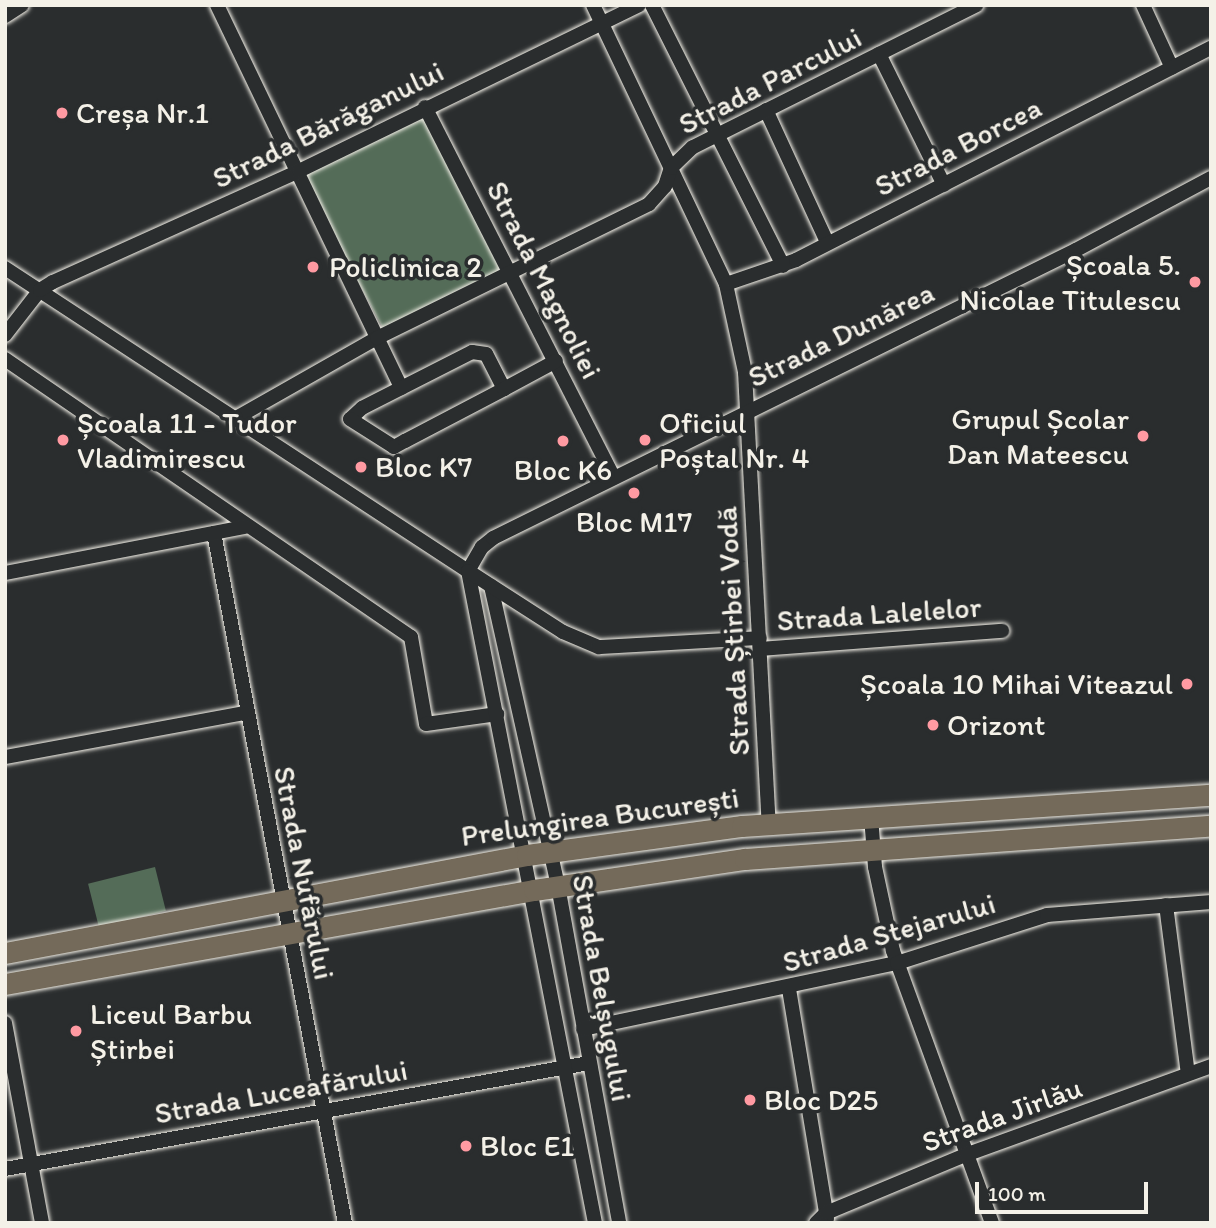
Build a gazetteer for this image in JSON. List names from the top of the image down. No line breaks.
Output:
{"streets":{"main road":["Prelungirea București"],"street":["Strada Parcului","Strada Bărăganului","Strada Borcea","Strada Magnoliei","Strada Dunărea","Strada Lalelelor","Strada Știrbei Vodă","Strada Nufărului","Strada Stejarului","Strada Belșugului","Strada Luceafărului","Strada Jirlău"]},"crossings":[["Strada Parcului","Strada Magnoliei"],["Strada Parcului","Strada Știrbei Vodă"],["Strada Bărăganului","Strada Magnoliei"],["Strada Bărăganului","Strada Știrbei Vodă"],["Strada Borcea","Strada Știrbei Vodă"],["Strada Magnoliei","Strada Dunărea"],["Strada Dunărea","Strada Știrbei Vodă"],["Strada Dunărea","Strada Belșugului"],["Strada Lalelelor","Strada Știrbei Vodă"],["Strada Lalelelor","Strada Belșugului"],["Strada Știrbei Vodă","Prelungirea București"],["Prelungirea București","Strada Nufărului"],["Prelungirea București","Strada Belșugului"],["Strada Nufărului","Strada Luceafărului"],["Strada Stejarului","Strada Belșugului"],["Strada Belșugului","Strada Luceafărului"]],"places":["Creșa Nr.1","Policlinica 2","Școala 5. Nicolae Titulescu","Grupul Școlar Dan Mateescu","Școala 11 - Tudor Vladimirescu","Oficiul Poștal Nr. 4","Bloc K6","Bloc K7","Bloc M17","Școala 10 Mihai Viteazul","Orizont","Liceul Barbu Știrbei","Bloc D25","Bloc E1"],"scale_bar":"100 m"}
